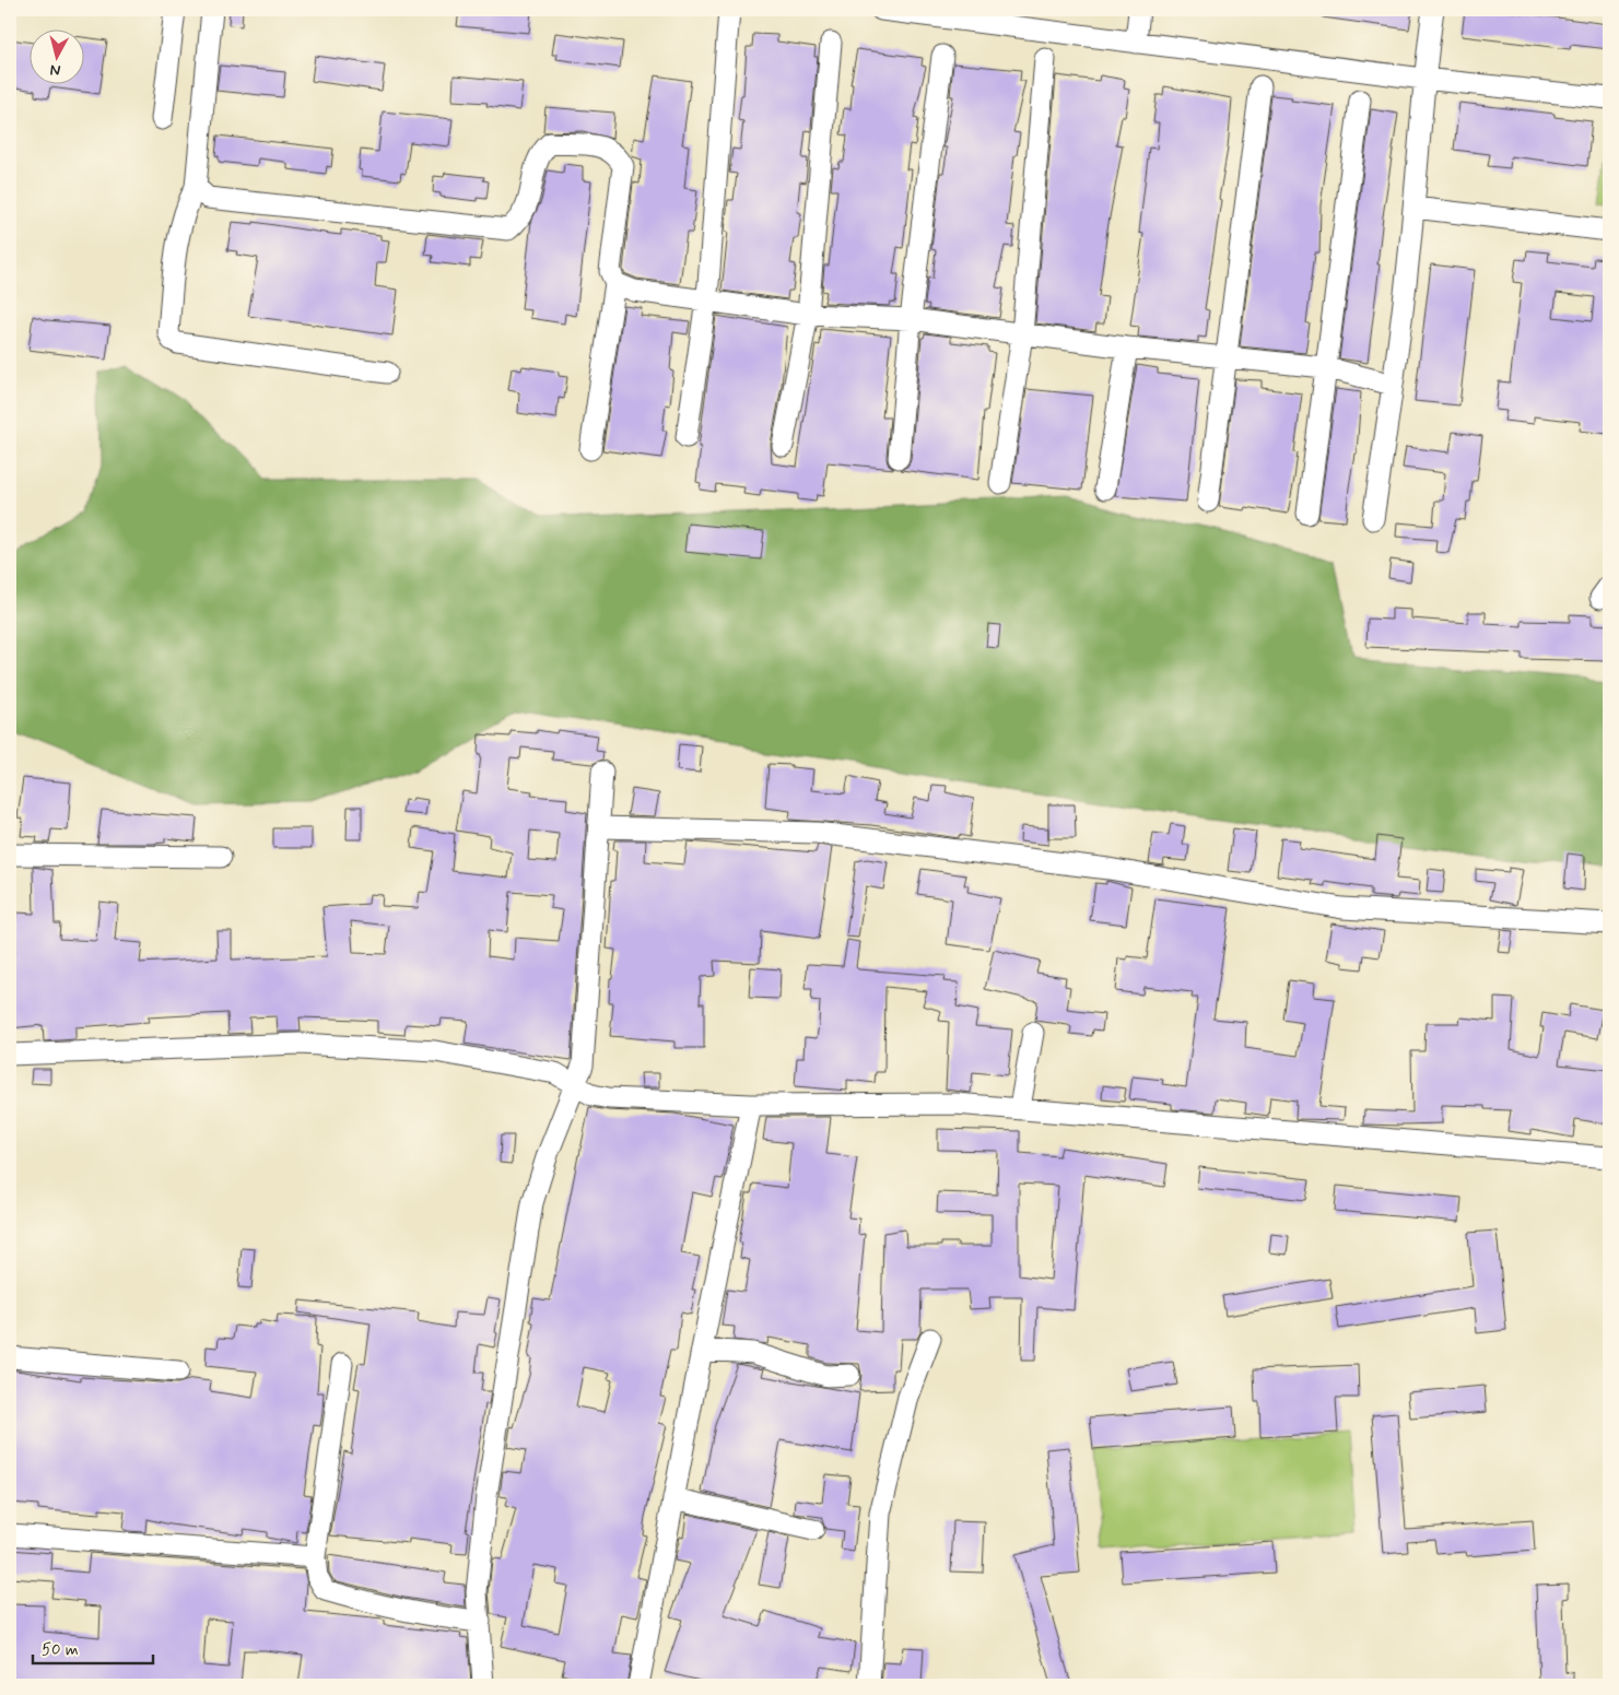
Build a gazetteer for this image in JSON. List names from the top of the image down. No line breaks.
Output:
{"scale_bar":"50 m","north":"bottom"}
